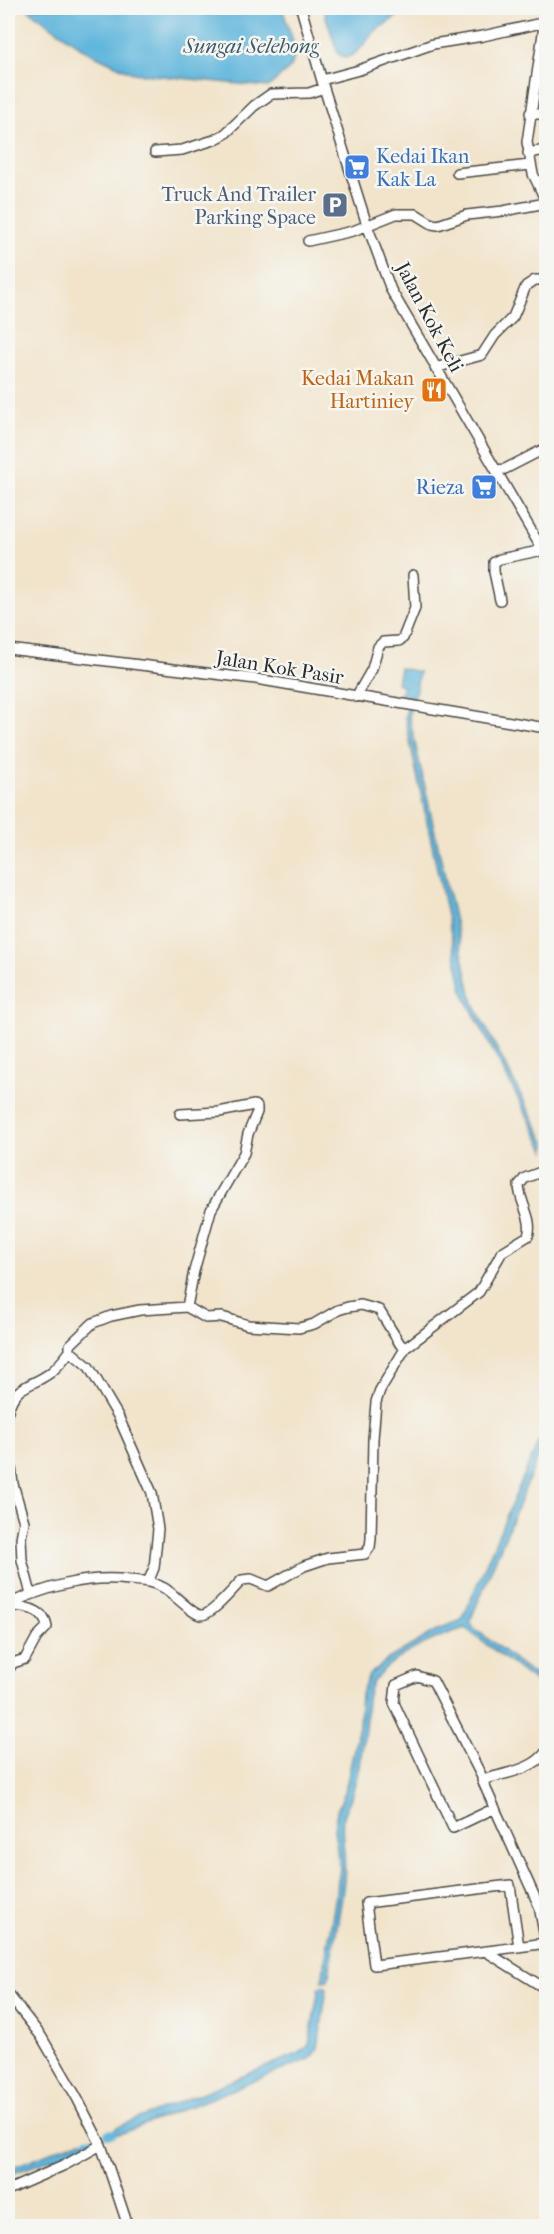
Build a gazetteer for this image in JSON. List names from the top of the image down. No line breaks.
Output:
{"streets":{"street":["Jalan Kok Keli","Jalan Kok Pasir"]},"water":["Sungai Selehong"],"places":{"supermarket":["Kedai Ikan Kak La","Rieza"],"parking":["Truck And Trailer Parking Space"],"restaurant":["Kedai Makan Hartiniey"]}}
